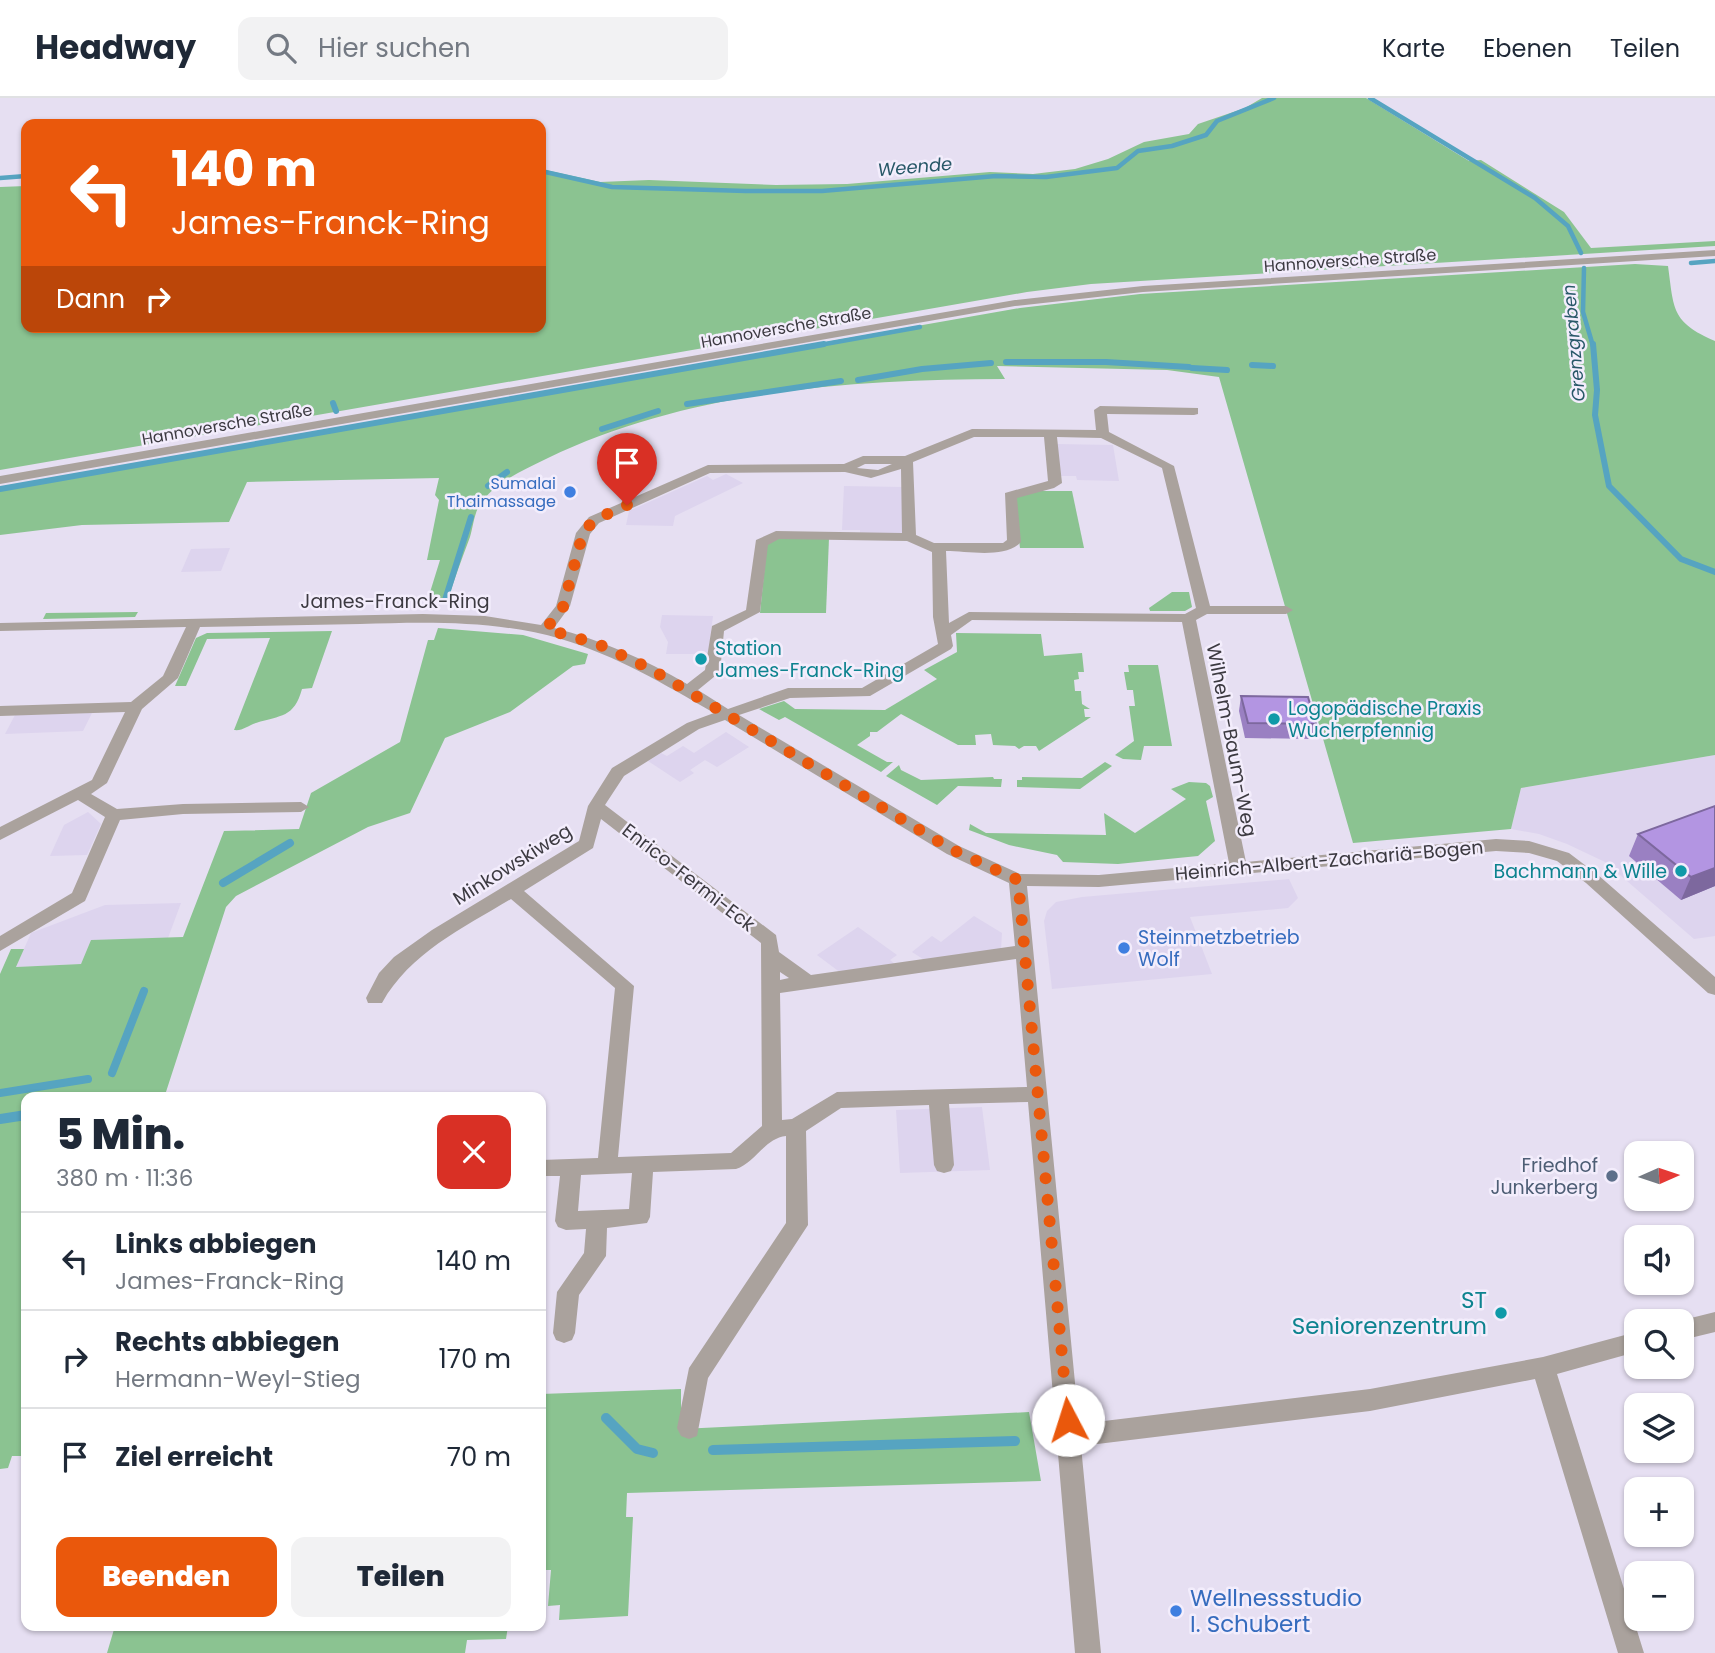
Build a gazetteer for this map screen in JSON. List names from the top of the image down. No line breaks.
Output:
{"streets":{"street":["Hannoversche Straße","James-Franck-Ring","Wilhelm-Baum-Weg","Heinrich-Albert-Zachariä-Bogen","Minkowskiweg","Enrico-Fermi-Eck"]},"crossings":[["James-Franck-Ring","Heinrich-Albert-Zachariä-Bogen"],["James-Franck-Ring","Minkowskiweg"],["Wilhelm-Baum-Weg","Heinrich-Albert-Zachariä-Bogen"],["Minkowskiweg","Enrico-Fermi-Eck"]],"water":["Weende","Grenzgraben"],"places":["Sumalai Thaimassage","Station James-Franck-Ring","Logopädische Praxis Wucherpfennig","Bachmann & Wille","Steinmetzbetrieb Wolf","Friedhof Junkerberg","ST Seniorenzentrum","Wellnessstudio I. Schubert"],"north":"right","page":{"header":"Headway","search":"Hier suchen","nav":["Karte","Ebenen","Teilen"],"turn":["140 m","James-Franck-Ring"],"then":"Dann","heading":["5 Min.","380 m · 11:36"],"map_buttons":["+","−"],"list":[{"name":"Links abbiegen","note":"James-Franck-Ring","value":"140 m"},{"name":"Rechts abbiegen","note":"Hermann-Weyl-Stieg","value":"170 m"},{"name":"Ziel erreicht","value":"70 m"}],"buttons":["Beenden","Teilen"]}}
